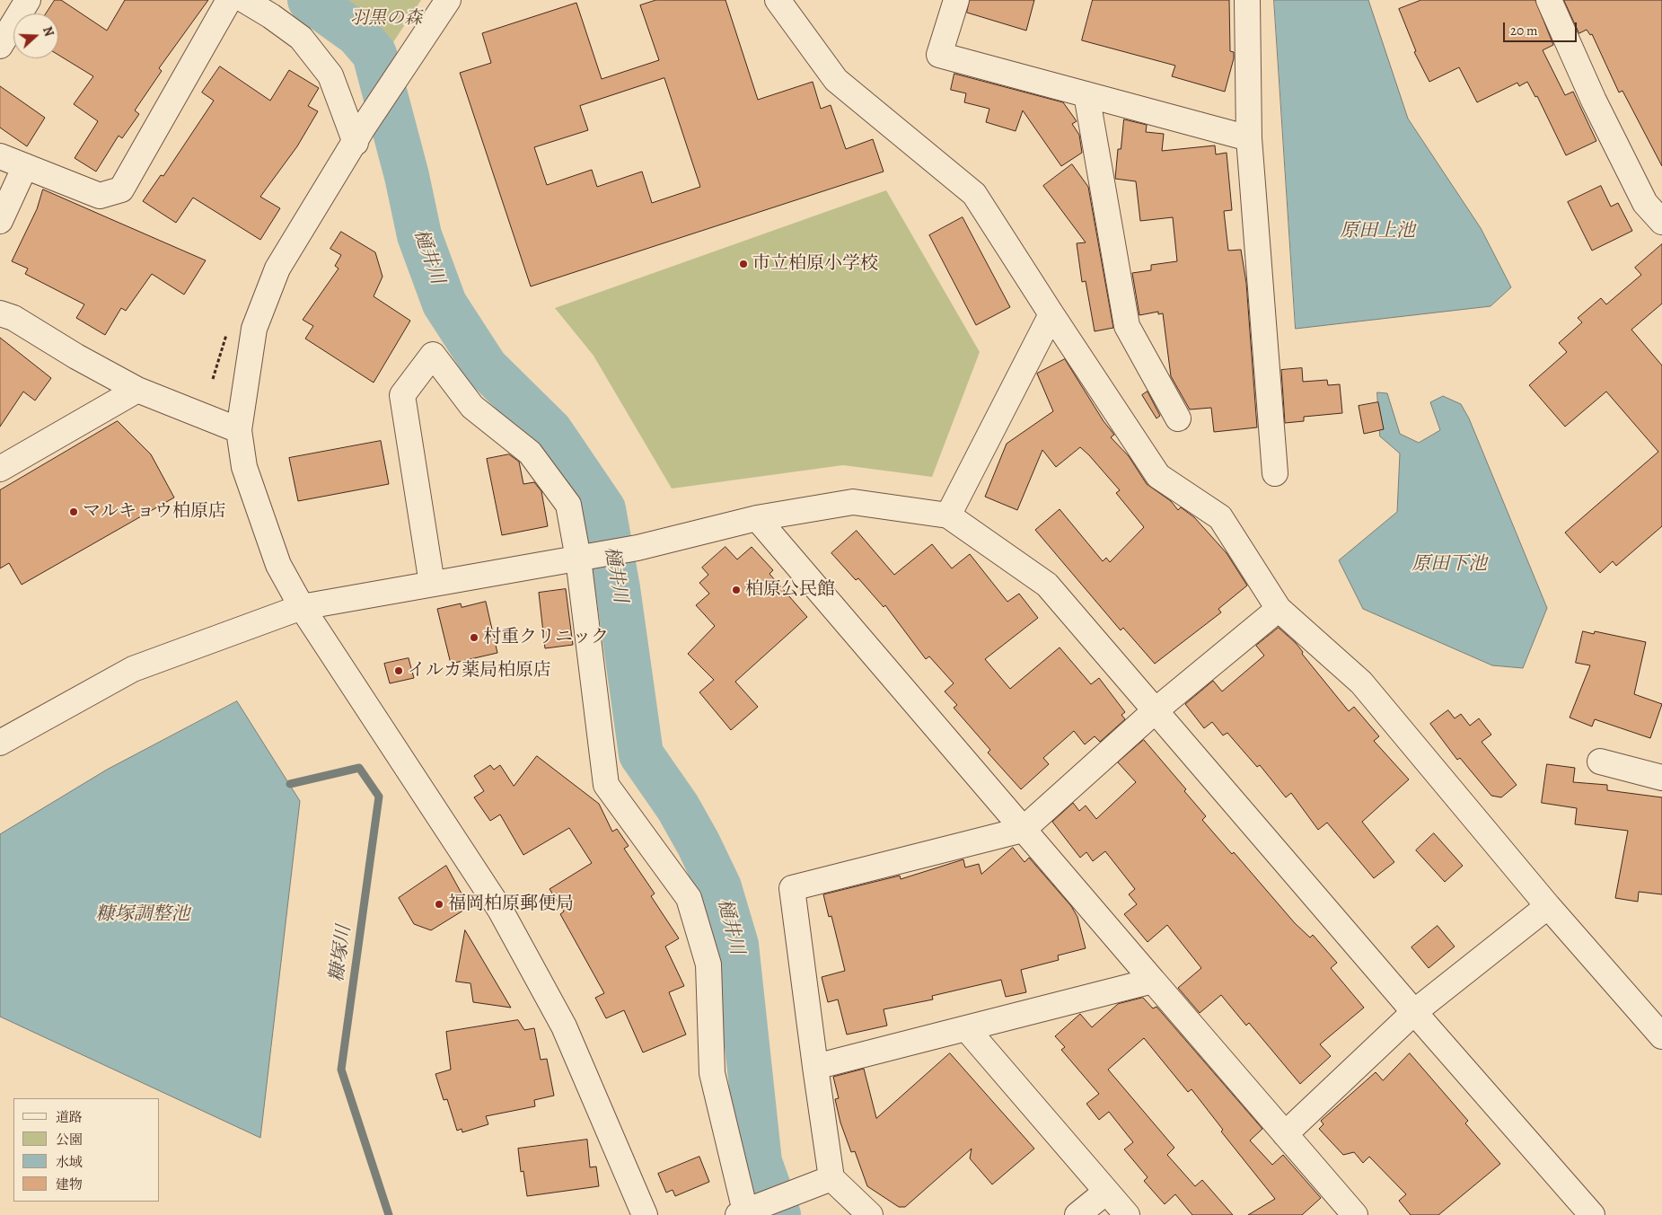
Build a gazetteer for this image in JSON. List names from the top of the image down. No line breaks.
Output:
{"water":["原田上池","樋井川","原田下池","糠塚調整池","糠塚川"],"parks":["羽黒の森"],"places":["市立柏原小学校","マルキョウ柏原店","柏原公民館","村重クリニック","イルカ薬局柏原店","福岡柏原郵便局"],"legend":["道路","公園","水域","建物"],"scale_bar":"20 m","north":"right"}
